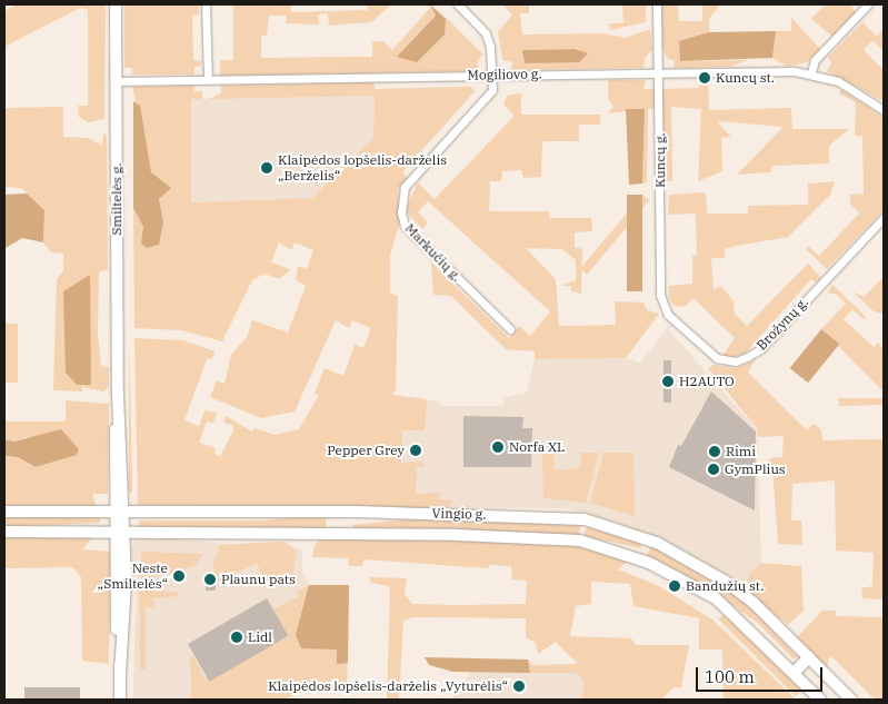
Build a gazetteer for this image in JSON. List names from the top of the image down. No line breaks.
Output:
{"streets":{"main road":["Smiltelės g.","Vingio g."],"street":["Mogiliovo g.","Kuncų g.","Markučių g.","Brožynų g."]},"crossings":[["Mogiliovo g.","Kuncų g."],["Mogiliovo g.","Smiltelės g."],["Mogiliovo g.","Markučių g."],["Kuncų g.","Brožynų g."],["Smiltelės g.","Vingio g."]],"places":["Kuncų st.","Klaipėdos lopšelis-darželis „Berželis“","H2AUTO","Norfa XL","Pepper Grey","Rimi","GymPlius","Neste „Smiltelės“","Plaunu pats","Bandužių st.","Lidl","Klaipėdos lopšelis-darželis „Vyturėlis“"],"scale_bar":"100 m"}
